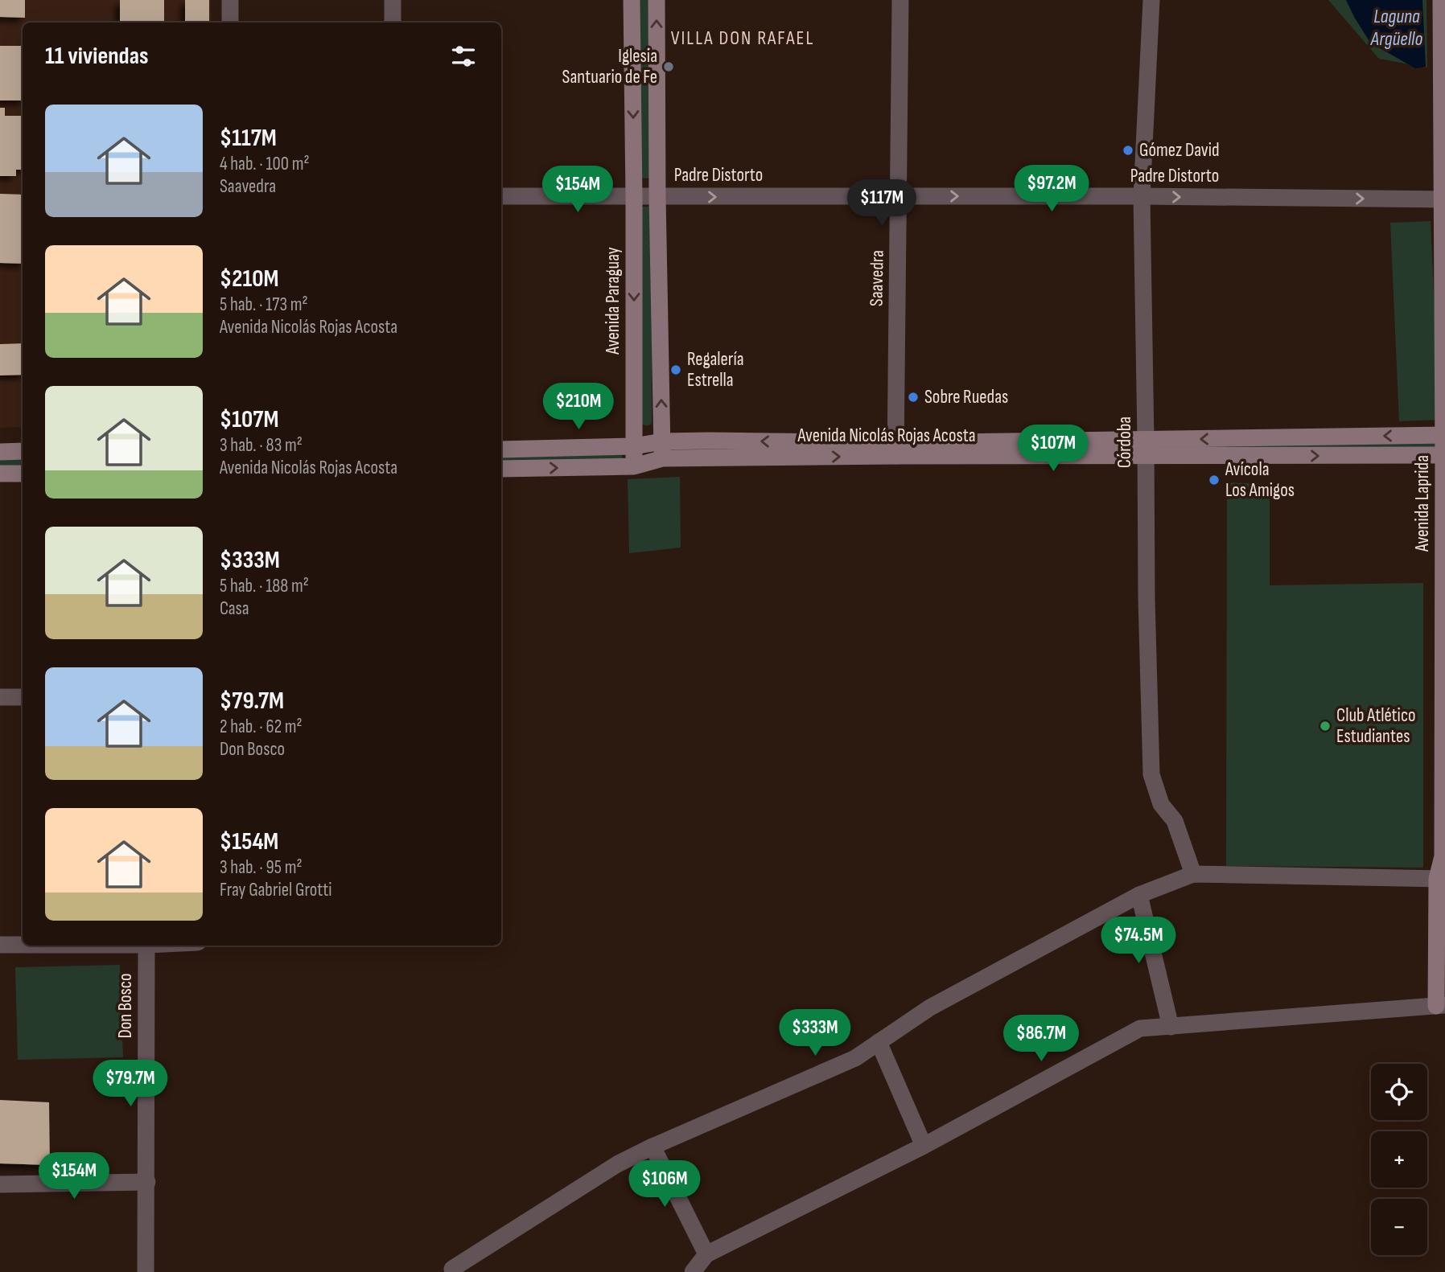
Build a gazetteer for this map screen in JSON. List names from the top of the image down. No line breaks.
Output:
{"streets":{"main road":["Avenida Paraguay","Avenida Nicolás Rojas Acosta","Avenida Laprida"],"street":["Padre Distorto","Saavedra","Córdoba","Don Bosco"]},"crossings":[["Padre Distorto","Saavedra"],["Padre Distorto","Avenida Paraguay"],["Padre Distorto","Córdoba"],["Padre Distorto","Avenida Laprida"],["Saavedra","Avenida Nicolás Rojas Acosta"],["Avenida Paraguay","Avenida Nicolás Rojas Acosta"],["Avenida Nicolás Rojas Acosta","Córdoba"],["Avenida Nicolás Rojas Acosta","Avenida Laprida"]],"one_way":["Padre Distorto"],"districts":["VILLA DON RAFAEL"],"water":["Laguna Argüello"],"places":["Iglesia Santuario de Fe","Gómez David","Regalería Estrella","Sobre Ruedas","Avícola Los Amigos","Club Atlético Estudiantes"],"page":{"heading":"11 viviendas","list":[{"name":"$117M","note":"4 hab. · 100 m² · Saavedra"},{"name":"$210M","note":"5 hab. · 173 m² · Avenida Nicolás Rojas Acosta"},{"name":"$107M","note":"3 hab. · 83 m² · Avenida Nicolás Rojas Acosta"},{"name":"$333M","note":"5 hab. · 188 m² · Casa"},{"name":"$79.7M","note":"2 hab. · 62 m² · Don Bosco"},{"name":"$154M","note":"3 hab. · 95 m² · Fray Gabriel Grotti"}],"price":["$97.2M","$154M","$117M","$210M","$107M","$74.5M","$333M","$86.7M","$79.7M","$154M","$106M"],"map_buttons":["+","−"]}}
